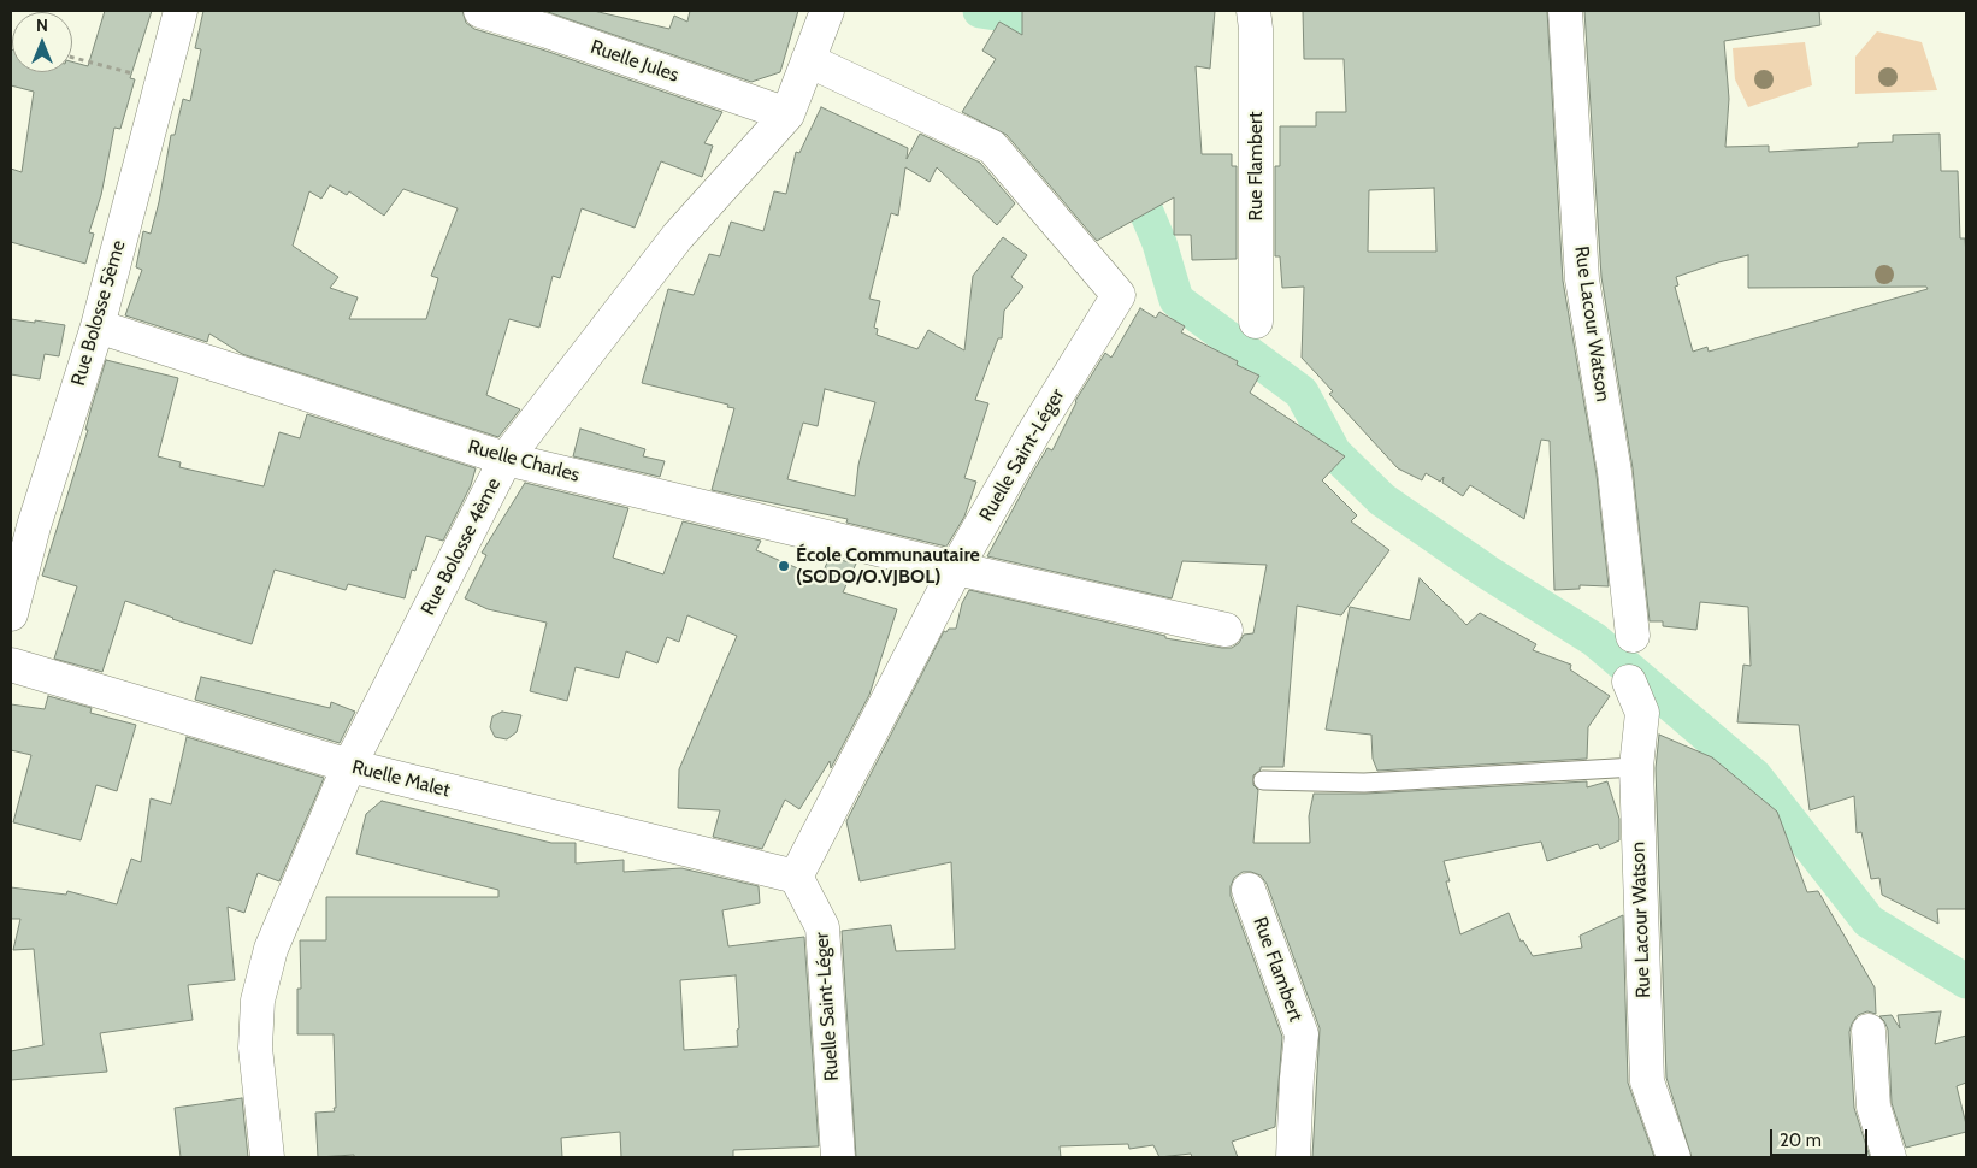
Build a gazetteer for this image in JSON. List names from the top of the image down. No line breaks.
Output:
{"streets":{"street":["Ruelle Jules","Rue Flambert","Rue Bolosse 5ème","Rue Lacour Watson","Ruelle Saint-Léger","Ruelle Charles","Rue Bolosse 4ème","Ruelle Malet"]},"crossings":[["Ruelle Jules","Rue Bolosse 4ème"],["Rue Bolosse 5ème","Ruelle Charles"],["Ruelle Saint-Léger","Ruelle Charles"],["Ruelle Saint-Léger","Rue Bolosse 4ème"],["Ruelle Saint-Léger","Ruelle Malet"],["Ruelle Charles","Rue Bolosse 4ème"],["Rue Bolosse 4ème","Ruelle Malet"]],"places":["École Communautaire (SODO/O.VJBOL)"],"scale_bar":"20 m","north":"top"}
